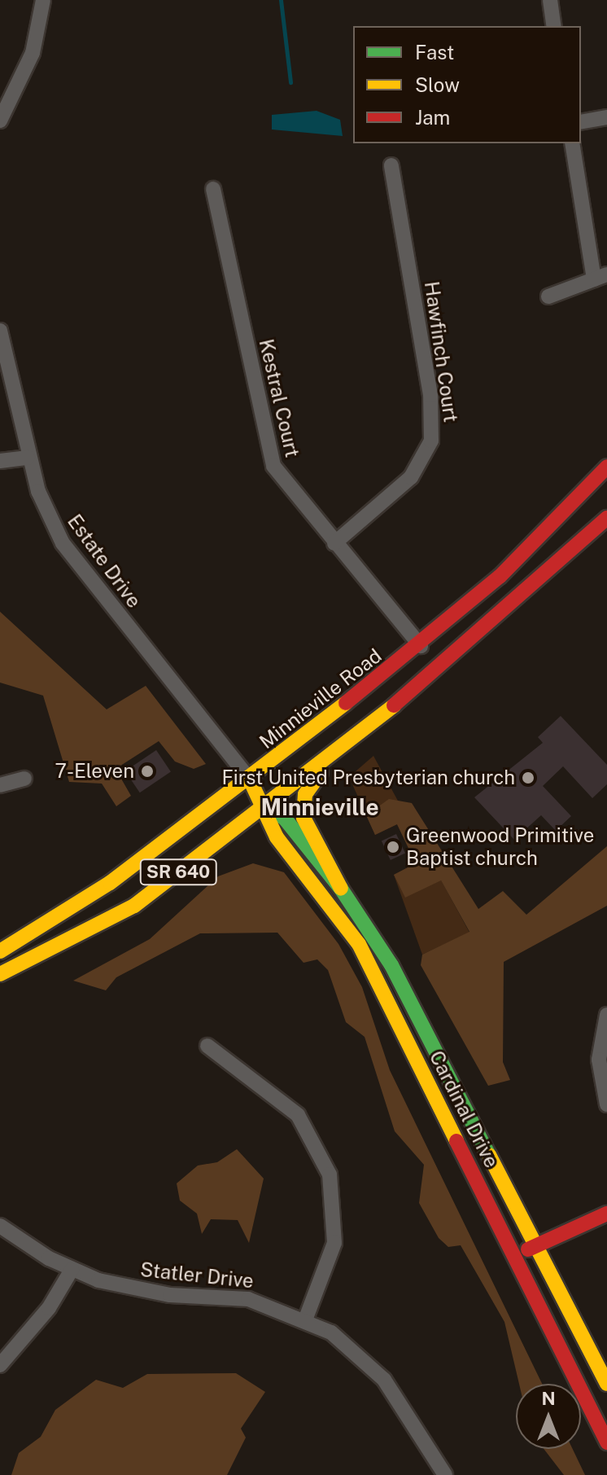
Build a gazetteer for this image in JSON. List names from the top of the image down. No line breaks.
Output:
{"streets":{"main road":["Minnieville Road","SR 640","Cardinal Drive"],"street":["Hawfinch Court","Kestral Court","Estate Drive","Statler Drive"]},"crossings":[["Hawfinch Court","Kestral Court"],["Kestral Court","Minnieville Road"],["Estate Drive","Minnieville Road"],["Estate Drive","Cardinal Drive"],["Minnieville Road","Cardinal Drive"],["SR 640","Cardinal Drive"]],"districts":["Minnieville"],"places":["7-Eleven","First United Presbyterian church","Greenwood Primitive Baptist church"],"legend":["Fast","Slow","Jam"],"north":"top"}
